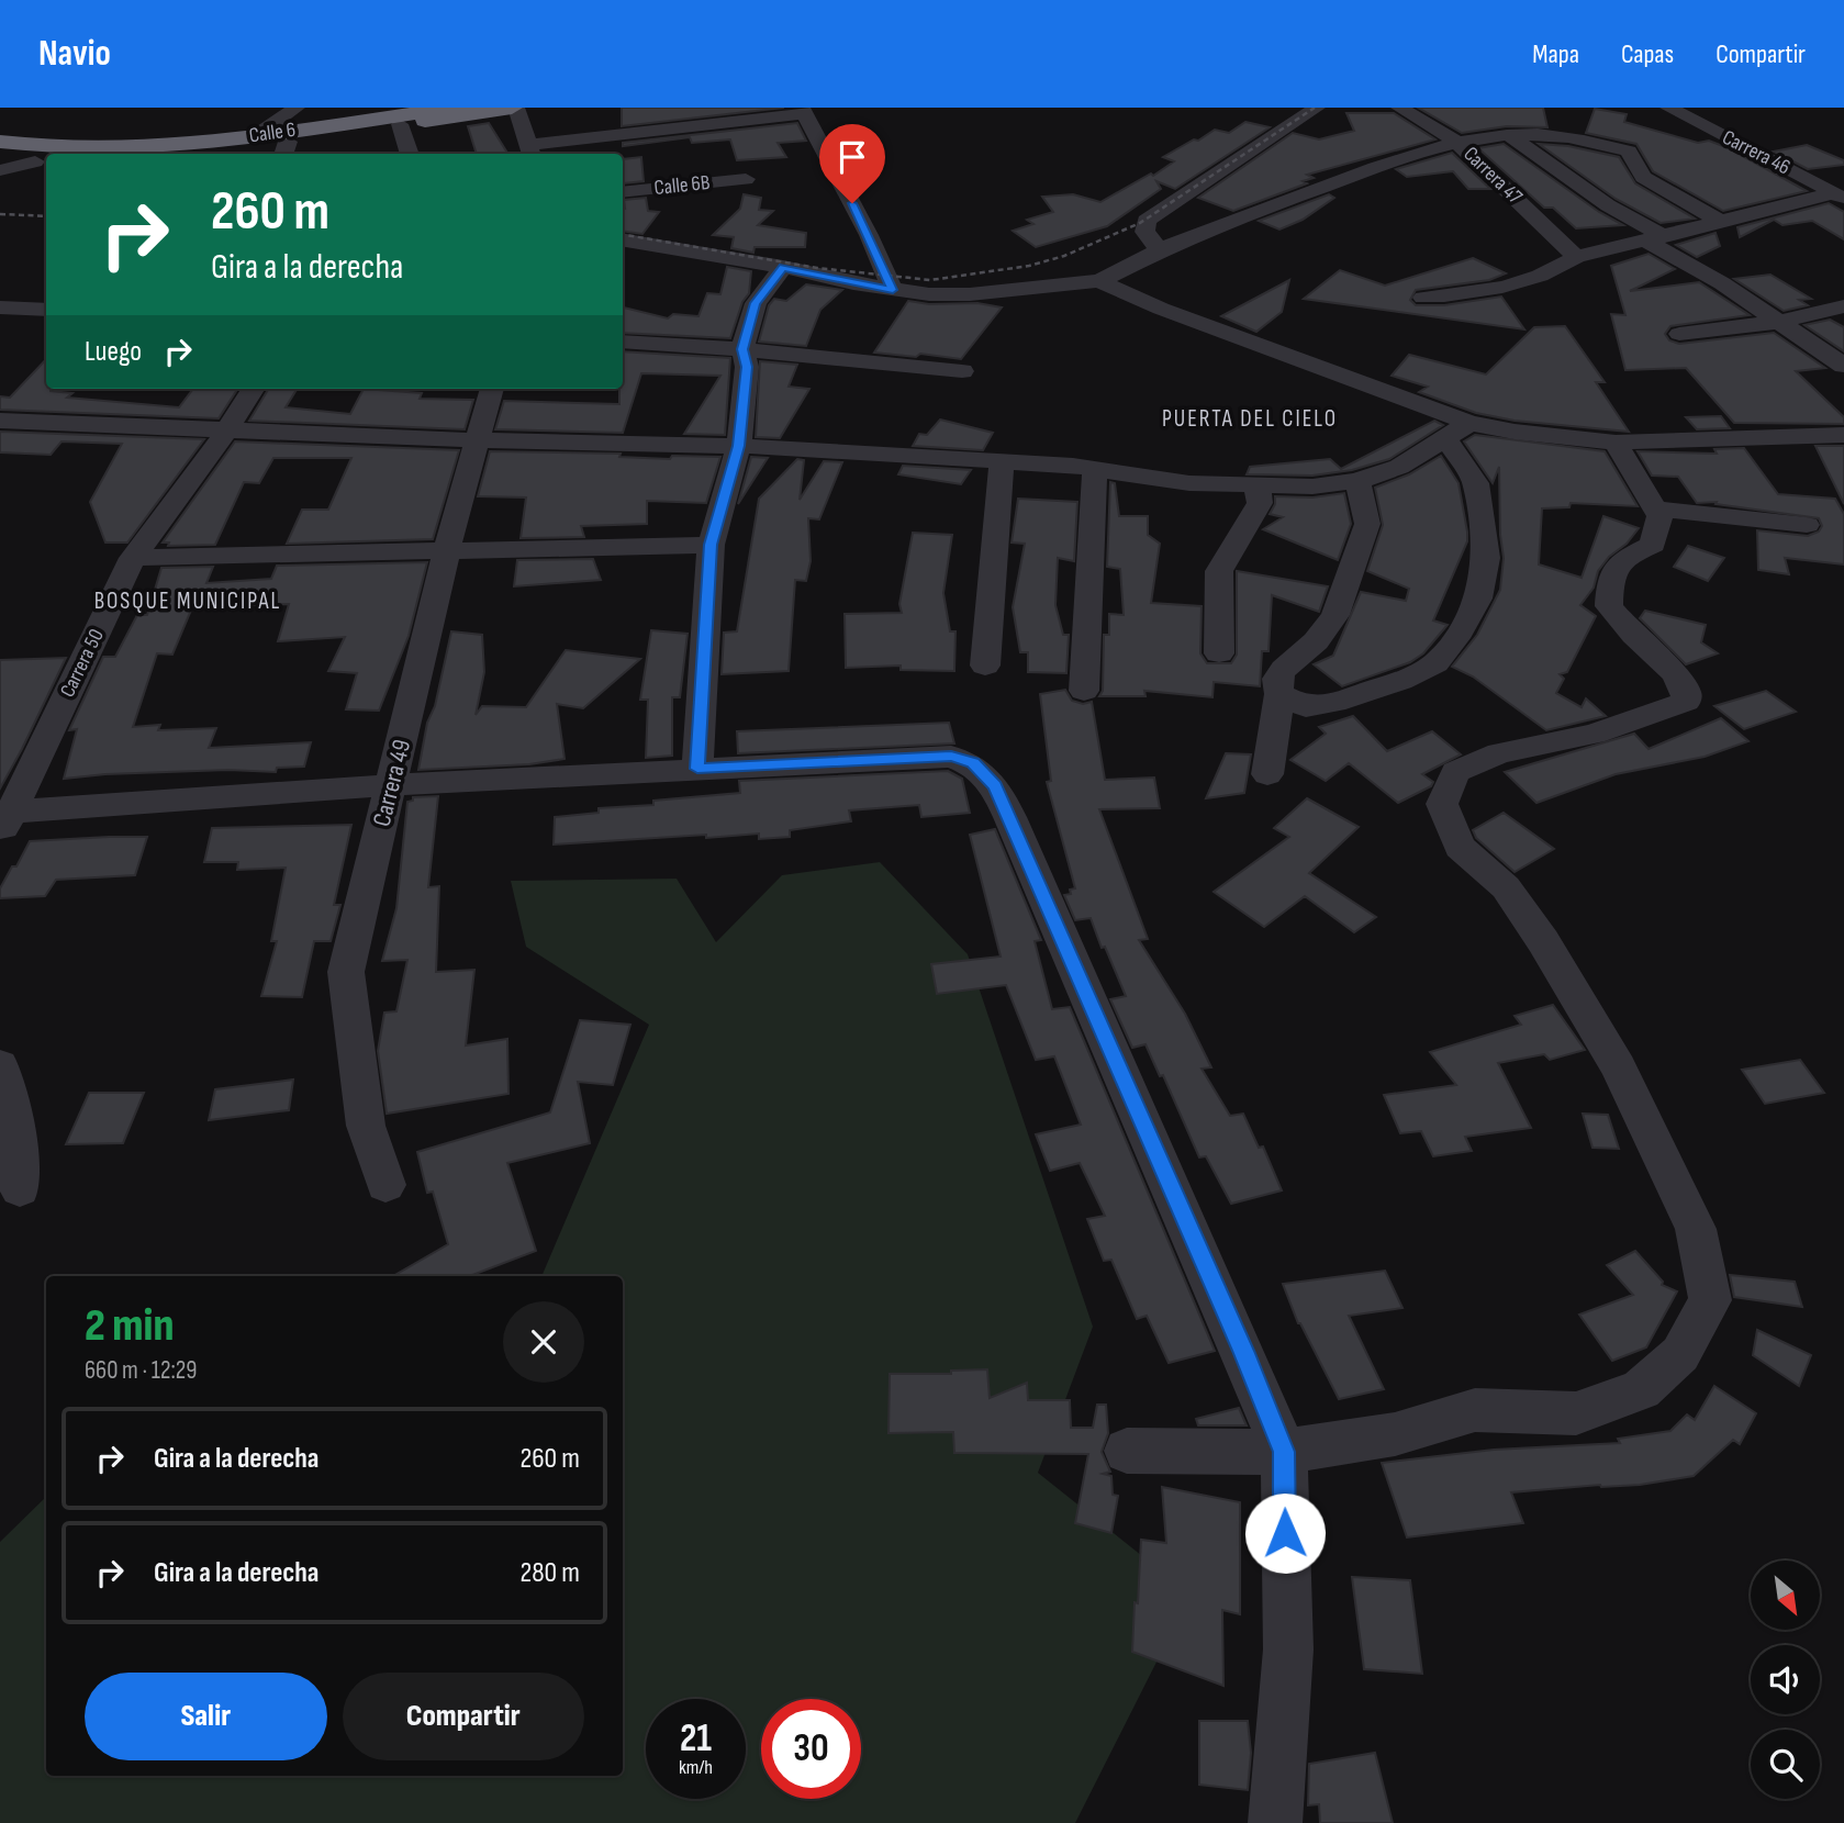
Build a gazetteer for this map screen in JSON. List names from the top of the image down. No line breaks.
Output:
{"streets":{"highway":["Calle 6"],"street":["Carrera 46","Carrera 47","Calle 6B","Carrera 50","Carrera 49"]},"districts":["PUERTA DEL CIELO","BOSQUE MUNICIPAL"],"north":"bottom right","page":{"header":"Navio","nav":["Mapa","Capas","Compartir"],"turn":["260 m","Gira a la derecha"],"then":"Luego","heading":["2 min","660 m · 12:29"],"list":[{"name":"Gira a la derecha","value":"260 m"},{"name":"Gira a la derecha","value":"280 m"}],"buttons":["Salir","Compartir"],"speed":"21 km/h","limit":"30"}}
